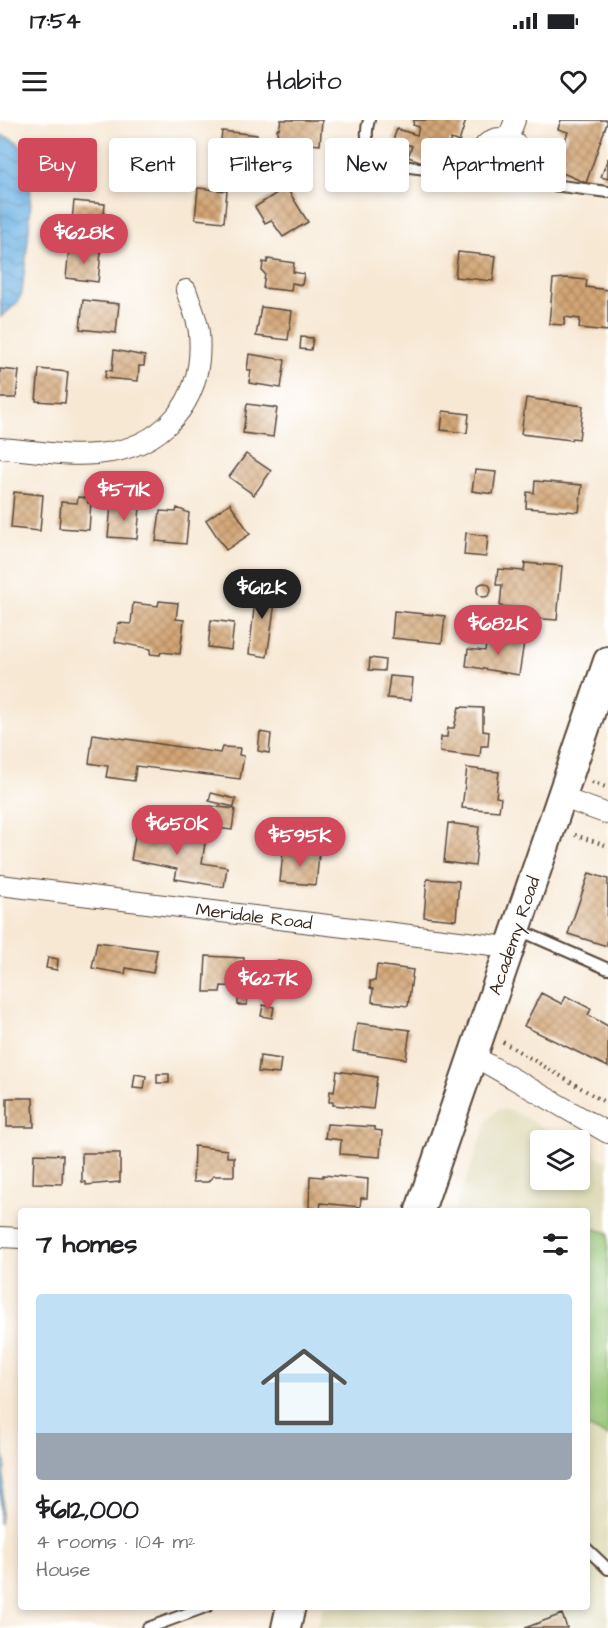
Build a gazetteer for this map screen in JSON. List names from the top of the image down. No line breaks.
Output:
{"streets":{"main road":["Academy Road"],"street":["Meridale Road"]},"crossings":[["Meridale Road","Academy Road"]],"page":{"status":"17:54","header":"Habito","chip":["Buy","Rent","Filters","New","Apartment"],"price":["$628K","$571K","$612K","$682K","$650K","$595K","$627K"],"heading":"7 homes","list":[{"name":"$612,000","note":"4 rooms · 104 m² · House"}]}}
